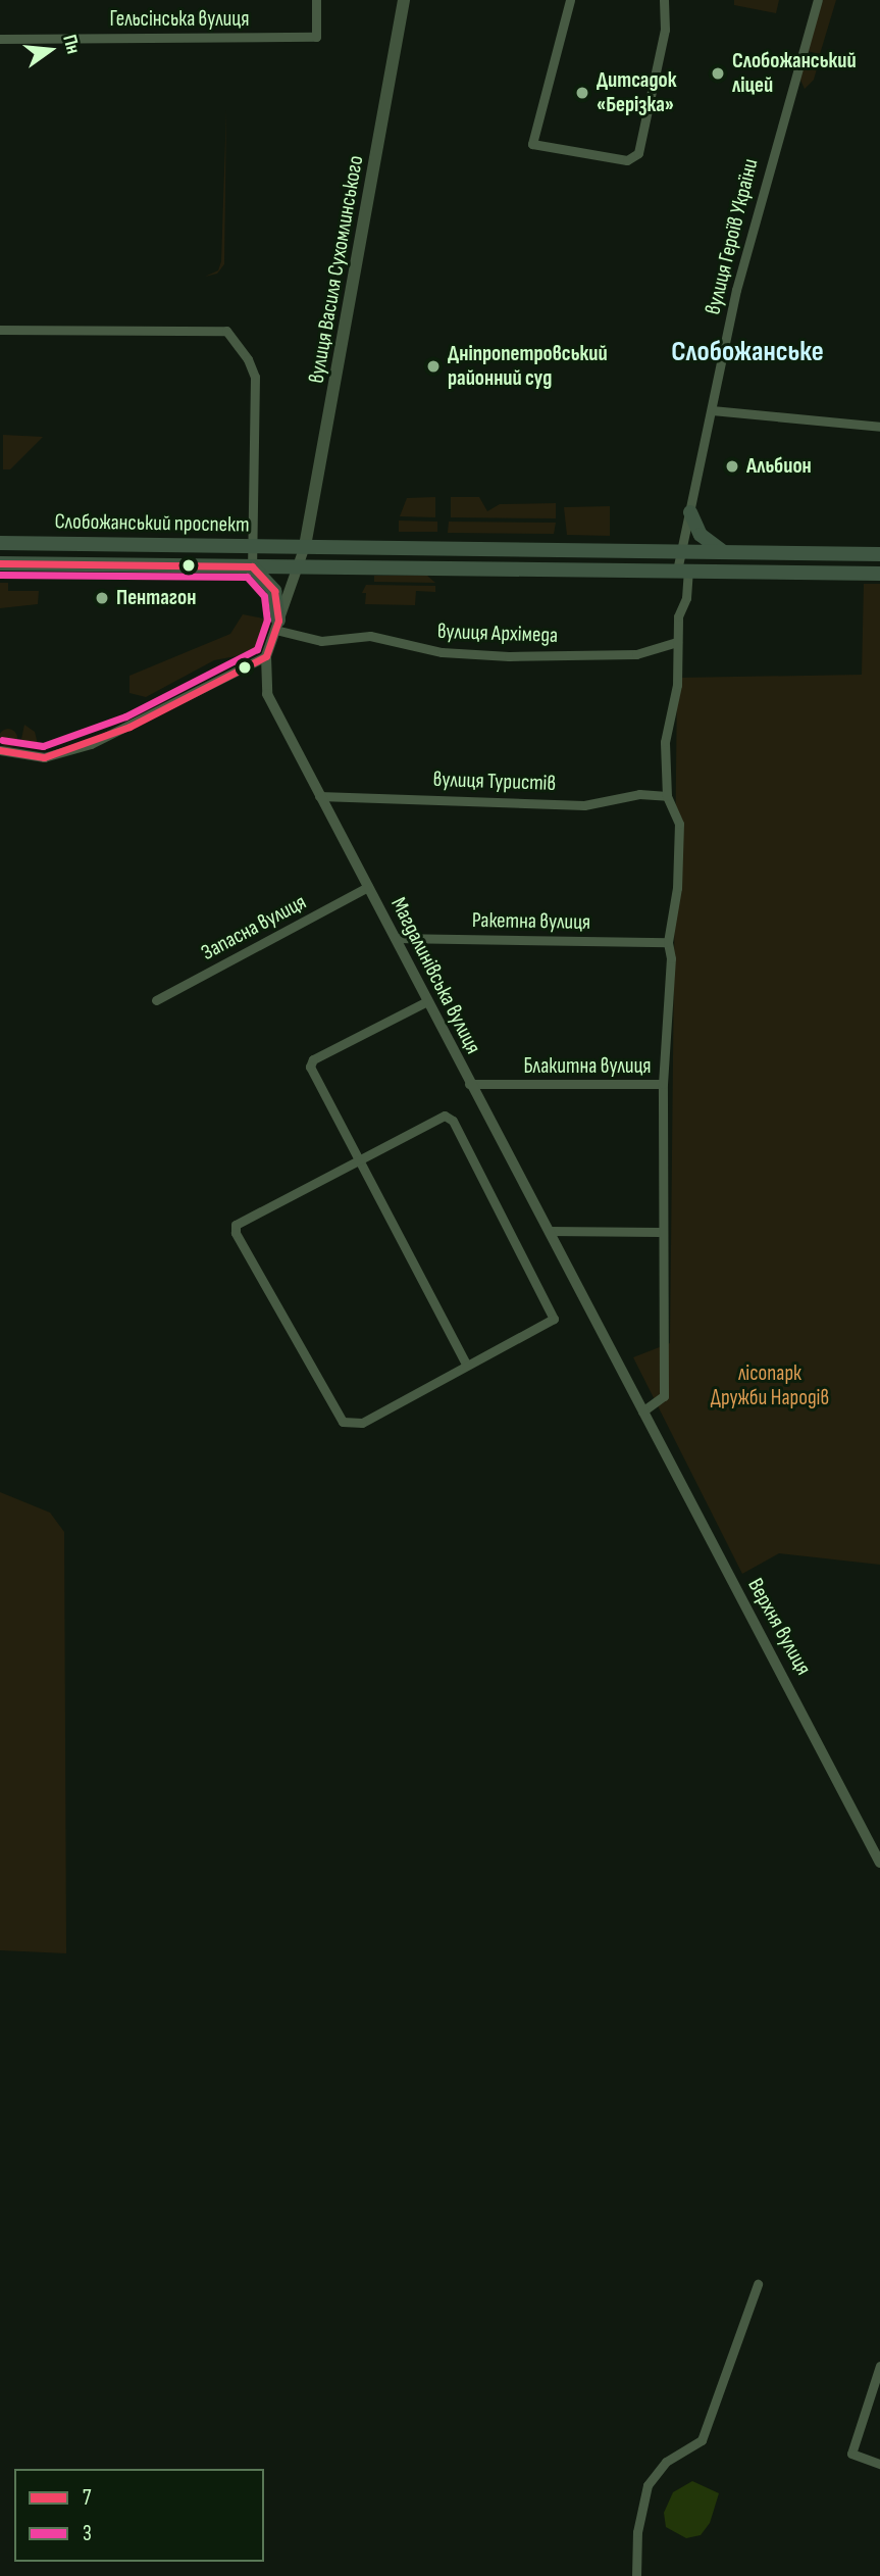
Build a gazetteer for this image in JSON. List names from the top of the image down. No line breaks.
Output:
{"streets":{"main road":["вулиця Василя Сухомлинського","Слобожанський проспект"],"street":["Гельсінська вулиця","вулиця Героїв України","вулиця Архімеда","вулиця Туристів","Ракетна вулиця","Запасна вулиця","Магдалинівська вулиця","Блакитна вулиця","Верхня вулиця"]},"crossings":[["вулиця Героїв України","Слобожанський проспект"],["вулиця Героїв України","вулиця Архімеда"],["вулиця Героїв України","вулиця Туристів"],["вулиця Героїв України","Ракетна вулиця"],["вулиця Героїв України","Магдалинівська вулиця"],["вулиця Героїв України","Блакитна вулиця"],["вулиця Героїв України","Верхня вулиця"],["вулиця Василя Сухомлинського","Слобожанський проспект"],["вулиця Василя Сухомлинського","Магдалинівська вулиця"],["Слобожанський проспект","Магдалинівська вулиця"],["вулиця Архімеда","Магдалинівська вулиця"],["вулиця Туристів","Магдалинівська вулиця"],["Ракетна вулиця","Магдалинівська вулиця"],["Запасна вулиця","Магдалинівська вулиця"],["Магдалинівська вулиця","Блакитна вулиця"],["Магдалинівська вулиця","Верхня вулиця"]],"districts":["Слобожанське"],"parks":["лісопарк Дружби Народів"],"places":["Слобожанський ліцей","Дитсадок «Берізка»","Дніпропетровський районний суд","Альбион","Пентагон"],"lines":["transit line 7","transit line 3"],"legend":["7","3"],"north":"right"}
